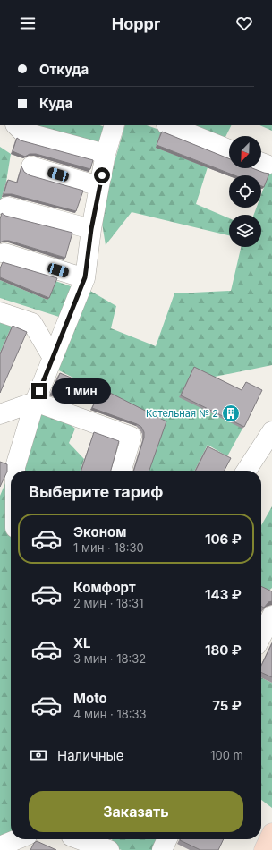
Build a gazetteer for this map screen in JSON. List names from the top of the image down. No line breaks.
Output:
{"places":{"building":["Котельная № 2"]},"north":"bottom left","page":{"header":"Hoppr","banner":["Откуда","Куда"],"bubble":"1 мин","heading":"Выберите тариф","list":[{"name":"Эконом","note":"1 мин · 18:30","value":"106 ₽"},{"name":"Комфорт","note":"2 мин · 18:31","value":"143 ₽"},{"name":"XL","note":"3 мин · 18:32","value":"180 ₽"},{"name":"Moto","note":"4 мин · 18:33","value":"75 ₽"}],"pay":["Наличные","100 m"],"buttons":"Заказать"}}
